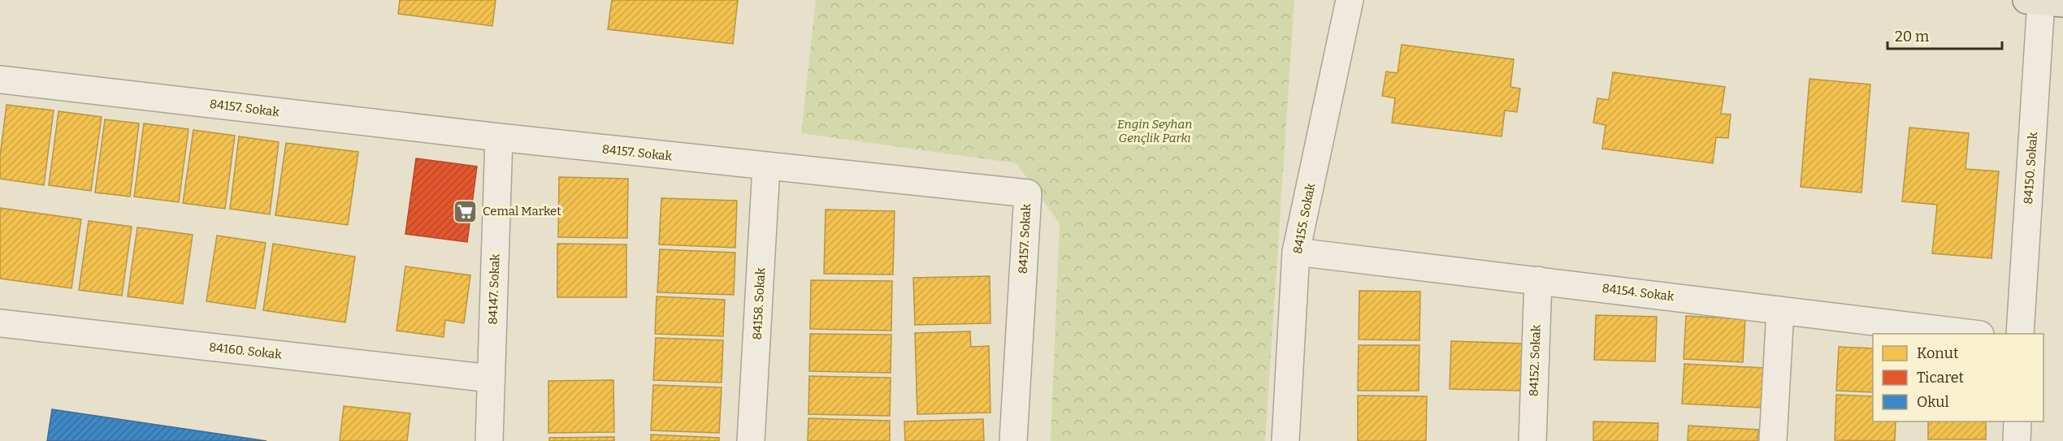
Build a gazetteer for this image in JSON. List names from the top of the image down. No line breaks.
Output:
{"streets":{"street":["84157. Sokak","84150. Sokak","84155. Sokak","84147. Sokak","84154. Sokak","84158. Sokak","84160. Sokak","84152. Sokak"]},"crossings":[["84157. Sokak","84147. Sokak"],["84157. Sokak","84158. Sokak"],["84155. Sokak","84154. Sokak"],["84147. Sokak","84160. Sokak"],["84154. Sokak","84152. Sokak"]],"parks":["Engin Seyhan Gençlik Parkı"],"places":{"supermarket":["Cemal Market"]},"legend":["Konut","Ticaret","Okul"],"scale_bar":"20 m"}
